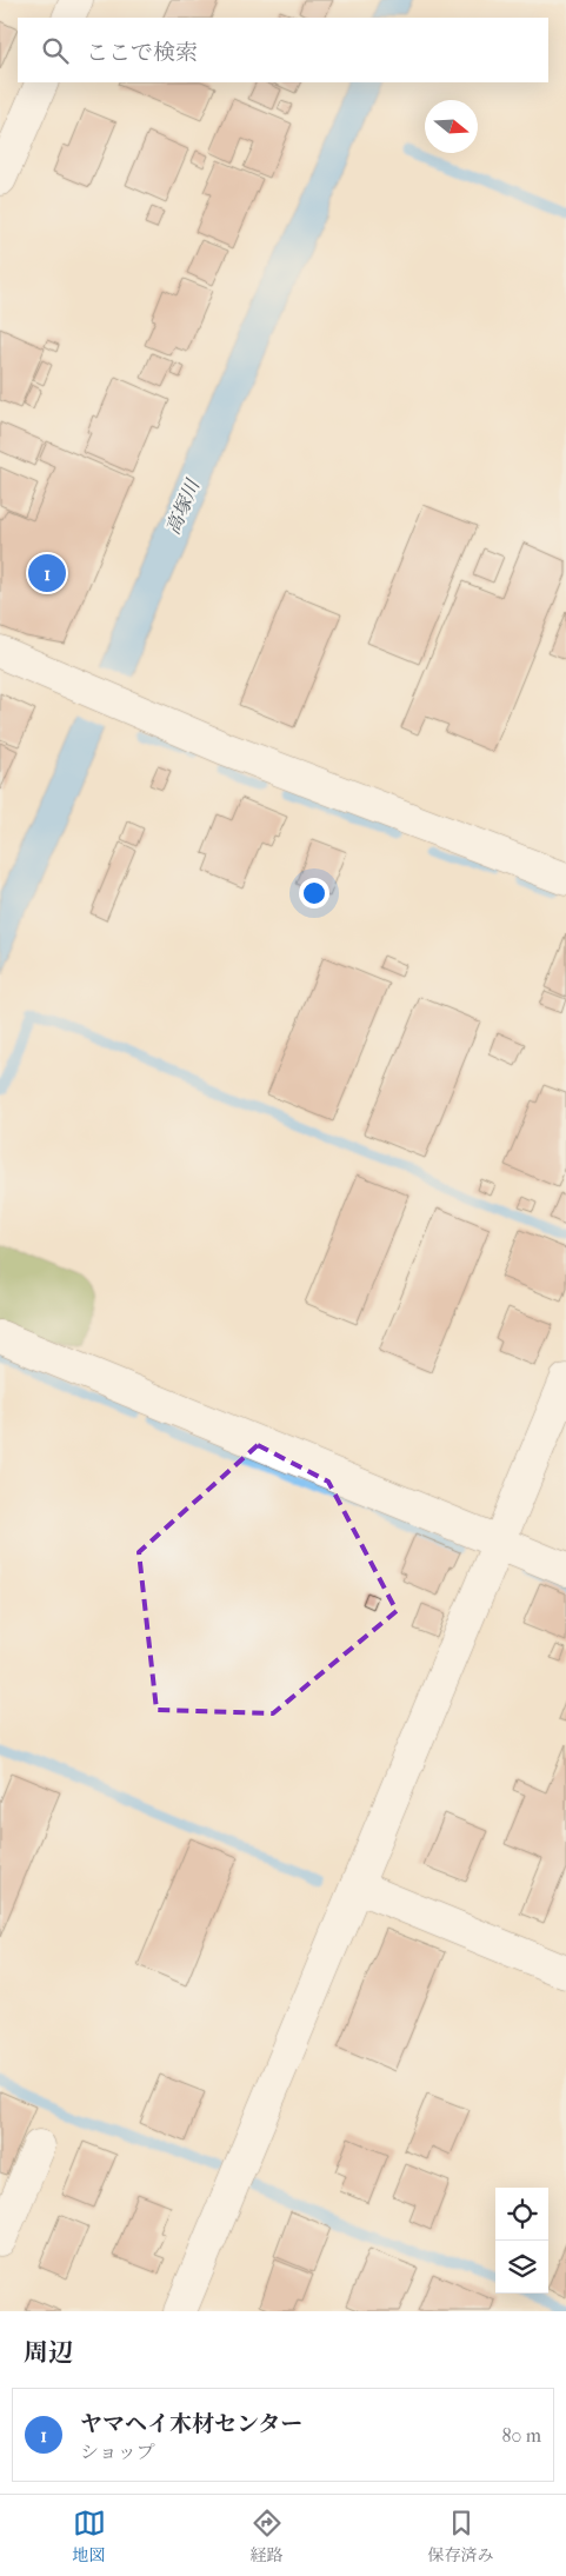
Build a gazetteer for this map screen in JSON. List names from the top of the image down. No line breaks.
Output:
{"water":["高塚川"],"north":"right","page":{"search":"ここで検索","pins":"1","heading":"周辺","list":[{"mark":"1","name":"ヤマヘイ木材センター","note":"ショップ","value":"80 m"}],"nav":["地図","経路","保存済み"]}}
